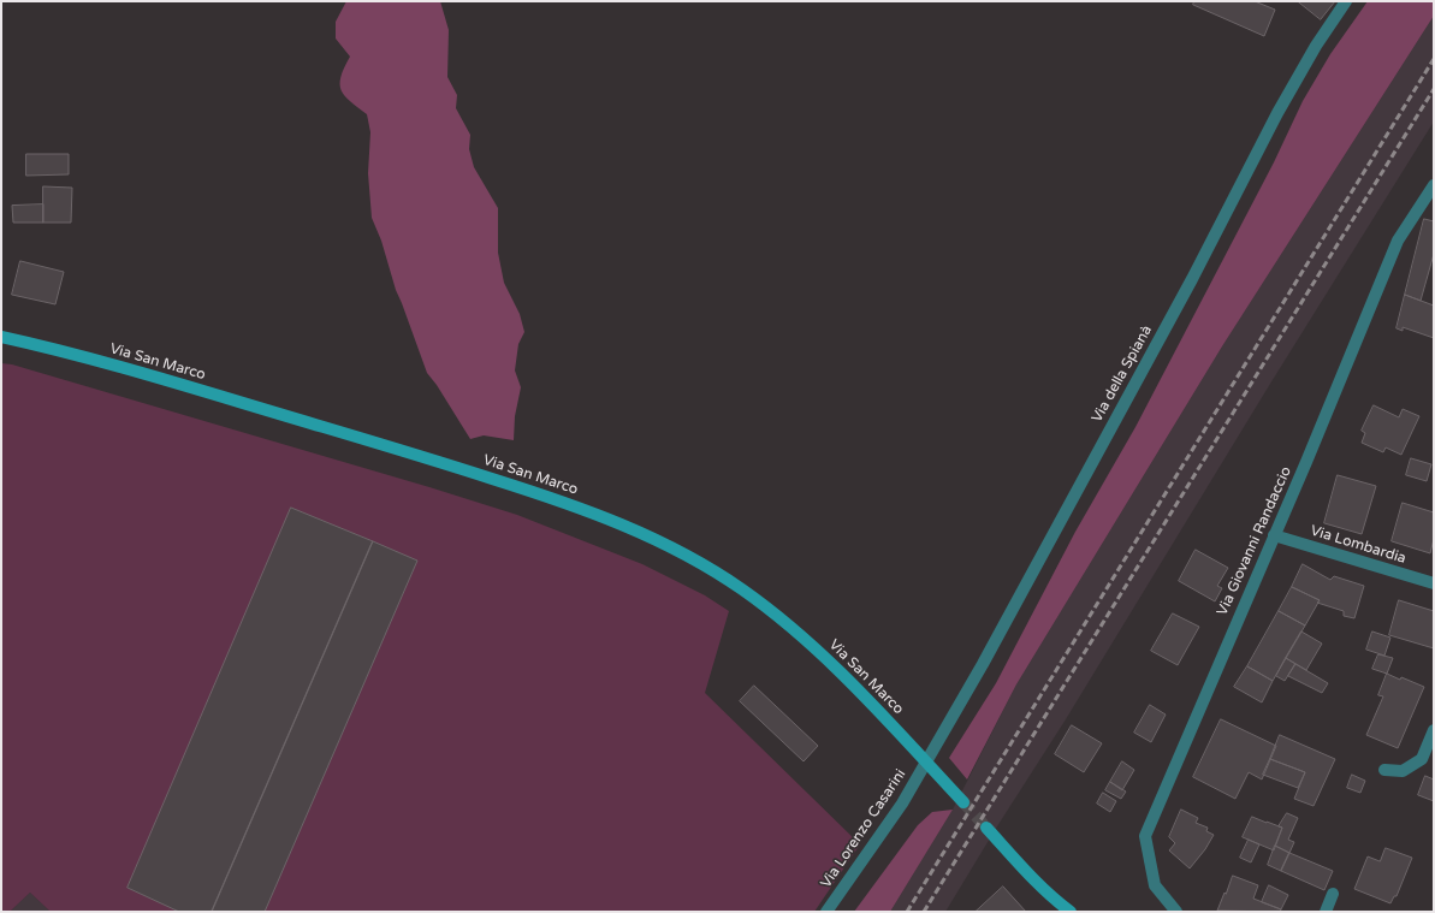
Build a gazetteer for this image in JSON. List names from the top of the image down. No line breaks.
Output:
{"streets":{"main road":["Via San Marco"],"street":["Via della Spianà","Via Giovanni Randaccio","Via Lombardia","Via Lorenzo Casarini"]},"crossings":[["Via San Marco","Via della Spianà"],["Via San Marco","Via Lorenzo Casarini"],["Via della Spianà","Via Lorenzo Casarini"],["Via Giovanni Randaccio","Via Lombardia"]]}
